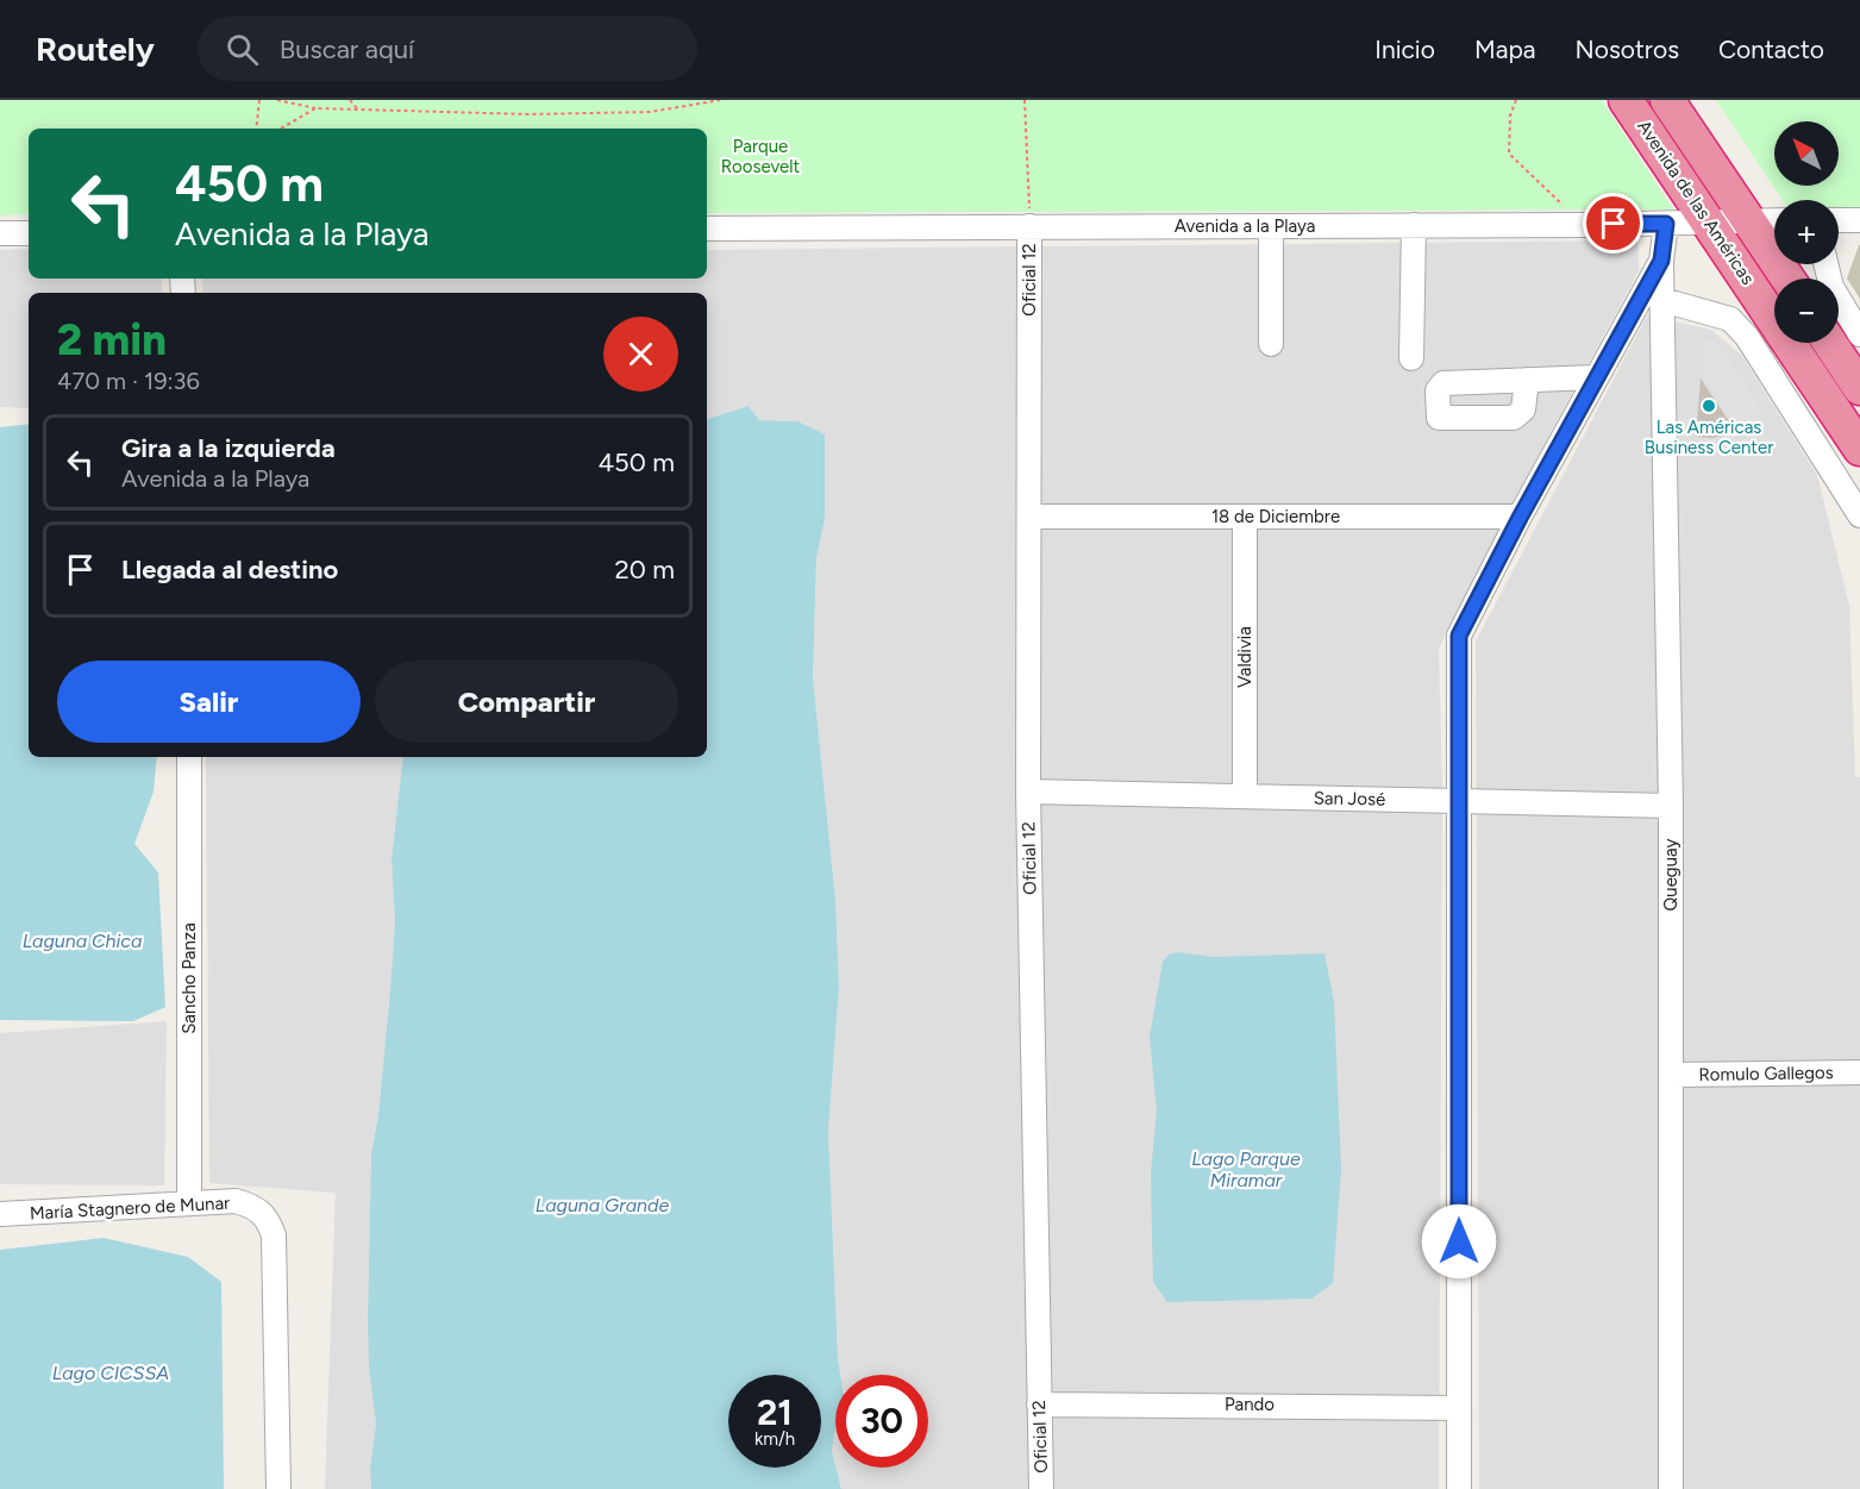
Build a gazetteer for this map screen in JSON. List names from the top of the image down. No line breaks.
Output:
{"streets":{"highway":["Avenida de las Américas"],"street":["Avenida a la Playa","Oficial 12","18 de Diciembre","Valdivia","San José","Queguay","Sancho Panza","Romulo Gallegos","María Stagnero de Munar","Pando"]},"crossings":[["Avenida de las Américas","Avenida a la Playa"],["Avenida a la Playa","Oficial 12"],["Oficial 12","18 de Diciembre"],["Oficial 12","San José"],["Oficial 12","Pando"],["18 de Diciembre","Valdivia"],["Valdivia","San José"],["San José","Queguay"],["Queguay","Romulo Gallegos"],["Sancho Panza","María Stagnero de Munar"]],"water":["Laguna Chica","Lago Parque Miramar","Laguna Grande","Lago CICSSA"],"parks":["Parque Roosevelt"],"places":["Las Américas Business Center"],"north":"top left","page":{"header":"Routely","search":"Buscar aquí","nav":["Inicio","Mapa","Nosotros","Contacto"],"map_buttons":["+","−"],"turn":["450 m","Avenida a la Playa"],"heading":["2 min","470 m · 19:36"],"list":[{"name":"Gira a la izquierda","note":"Avenida a la Playa","value":"450 m"},{"name":"Llegada al destino","value":"20 m"}],"buttons":["Salir","Compartir"],"speed":"21 km/h","limit":"30"}}
